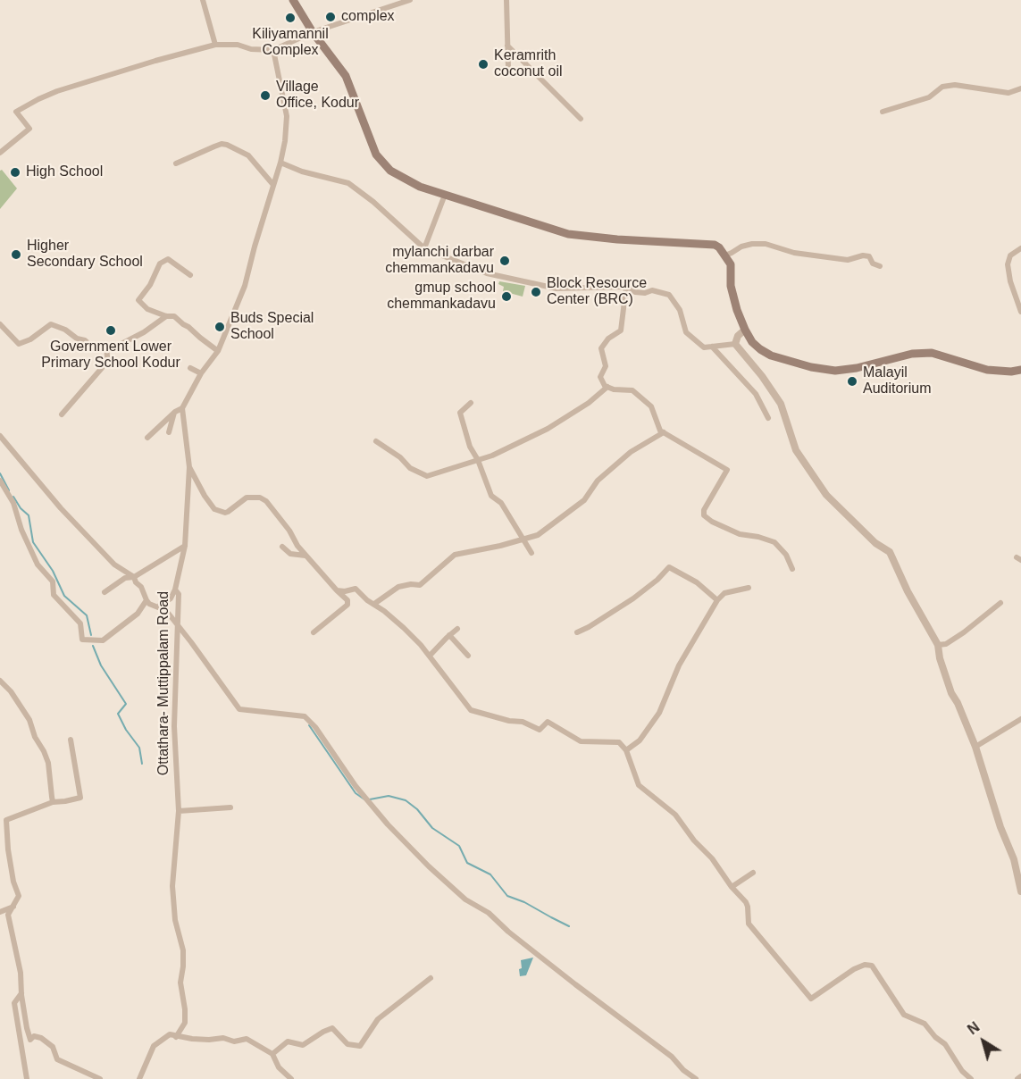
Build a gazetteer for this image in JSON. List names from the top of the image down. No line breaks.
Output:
{"streets":{"street":["Ottathara- Muttippalam Road"]},"places":["complex","Kiliyamannil Complex","Keramrith coconut oil","Village Office, Kodur","High School","Higher Secondary School","mylanchi darbar chemmankadavu","Block Resource Center (BRC)","gmup school chemmankadavu","Buds Special School","Government Lower Primary School Kodur","Malayil Auditorium"],"north":"top left"}
